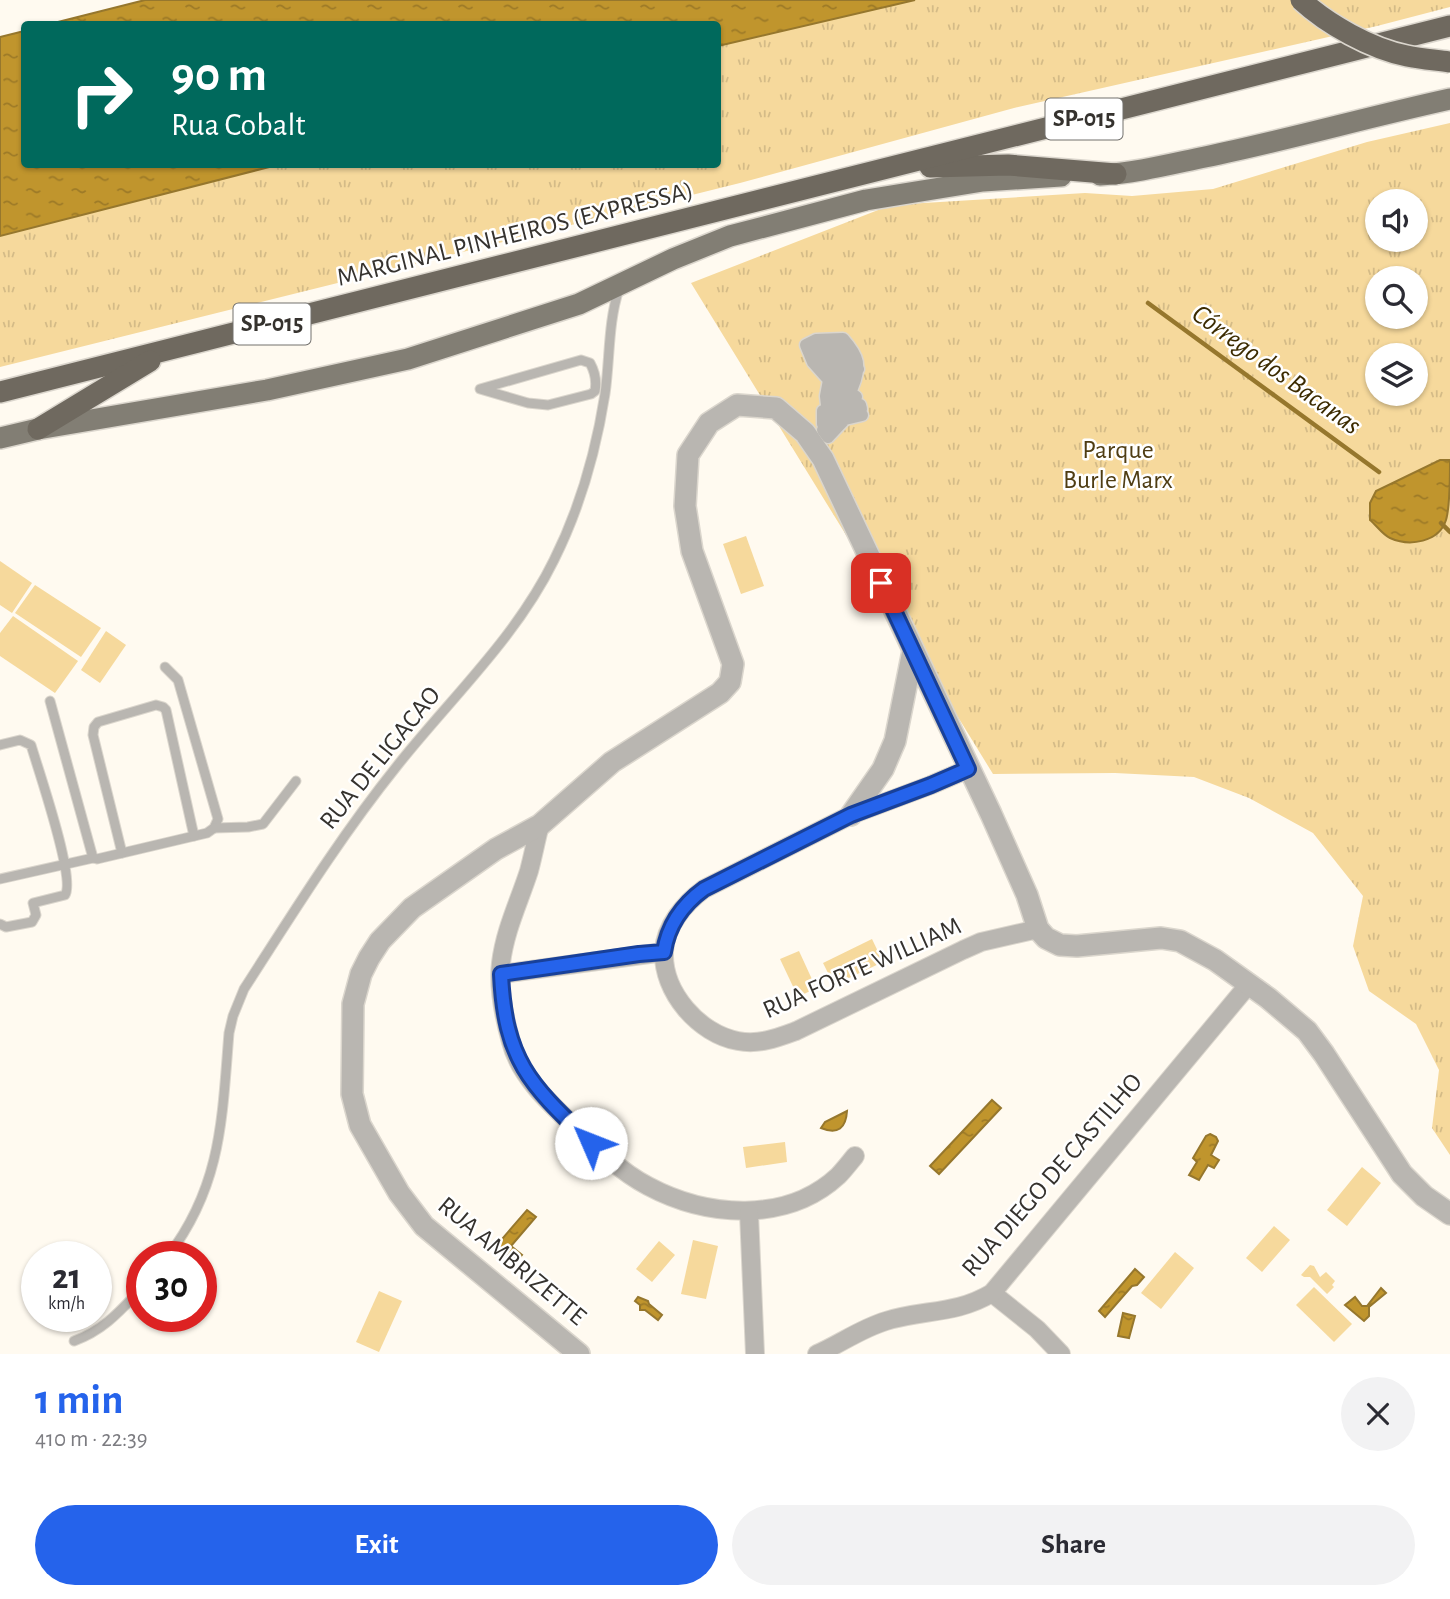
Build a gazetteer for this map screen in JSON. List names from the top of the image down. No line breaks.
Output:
{"streets":{"highway":["SP-015","MARGINAL PINHEIROS (EXPRESSA)"],"street":["RUA FORTE WILLIAM","RUA DIEGO DE CASTILHO","RUA AMBRIZETTE"],"lane":["RUA DE LIGACAO"]},"crossings":[["RUA FORTE WILLIAM","RUA AMBRIZETTE"]],"water":["Córrego dos Bacanas"],"parks":["Parque Burle Marx"],"page":{"turn":["90 m","Rua Cobalt"],"speed":"21 km/h","limit":"30","heading":["1 min","410 m · 22:39"],"buttons":["Exit","Share"]}}
